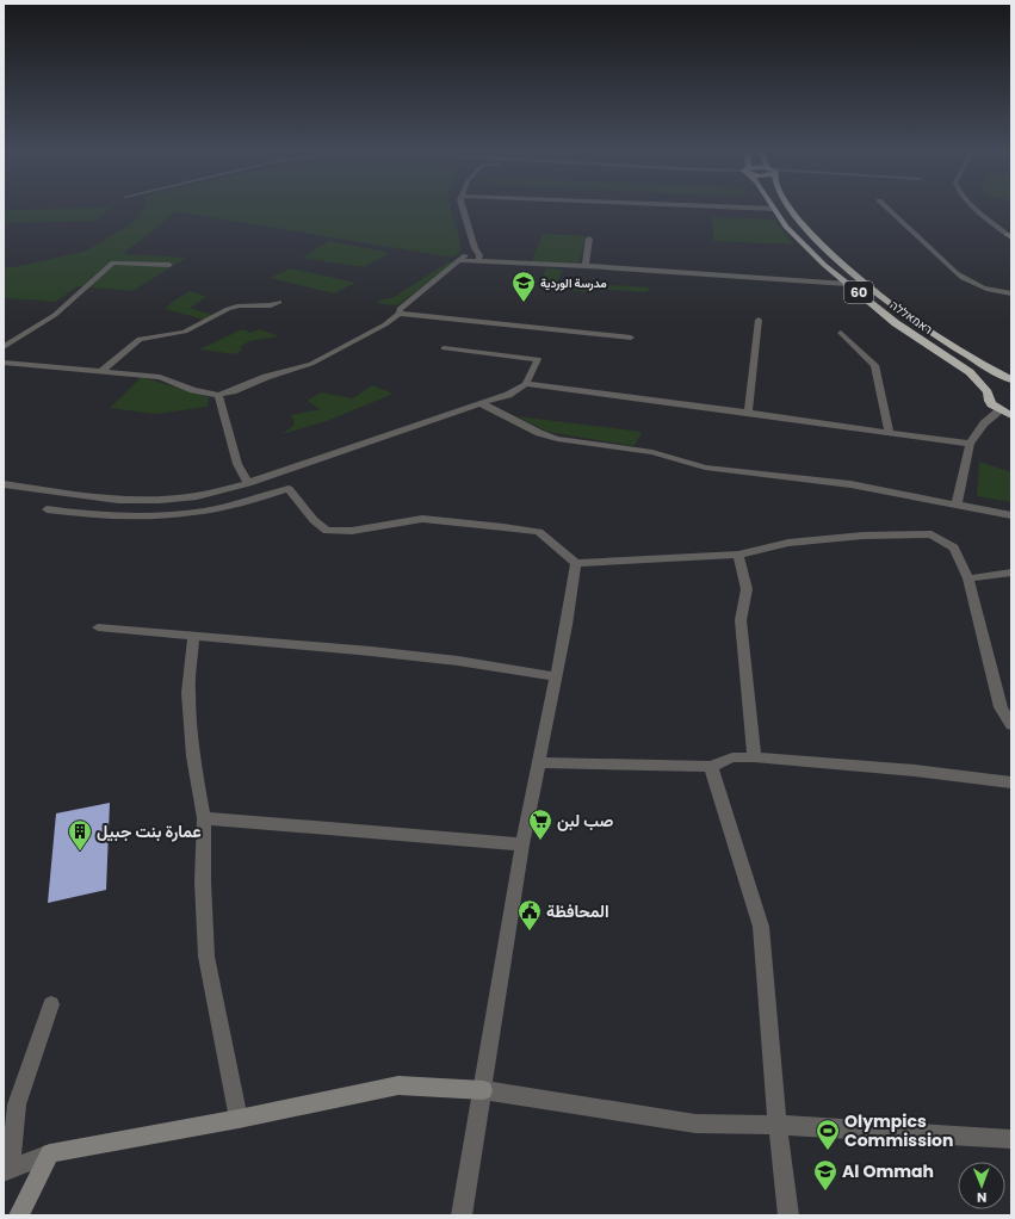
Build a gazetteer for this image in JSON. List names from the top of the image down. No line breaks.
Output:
{"streets":{"highway":["60","ראמאללה"]},"crossings":[["60","ראמאללה"]],"places":{"school or university":["مدرسة الوردية","Al Ommah"],"supermarket":["صب لبن"],"building":["عمارة بنت جبيل"],"public building":["المحافظة"],"sports":["Olympics Commission"]},"north":"bottom"}
